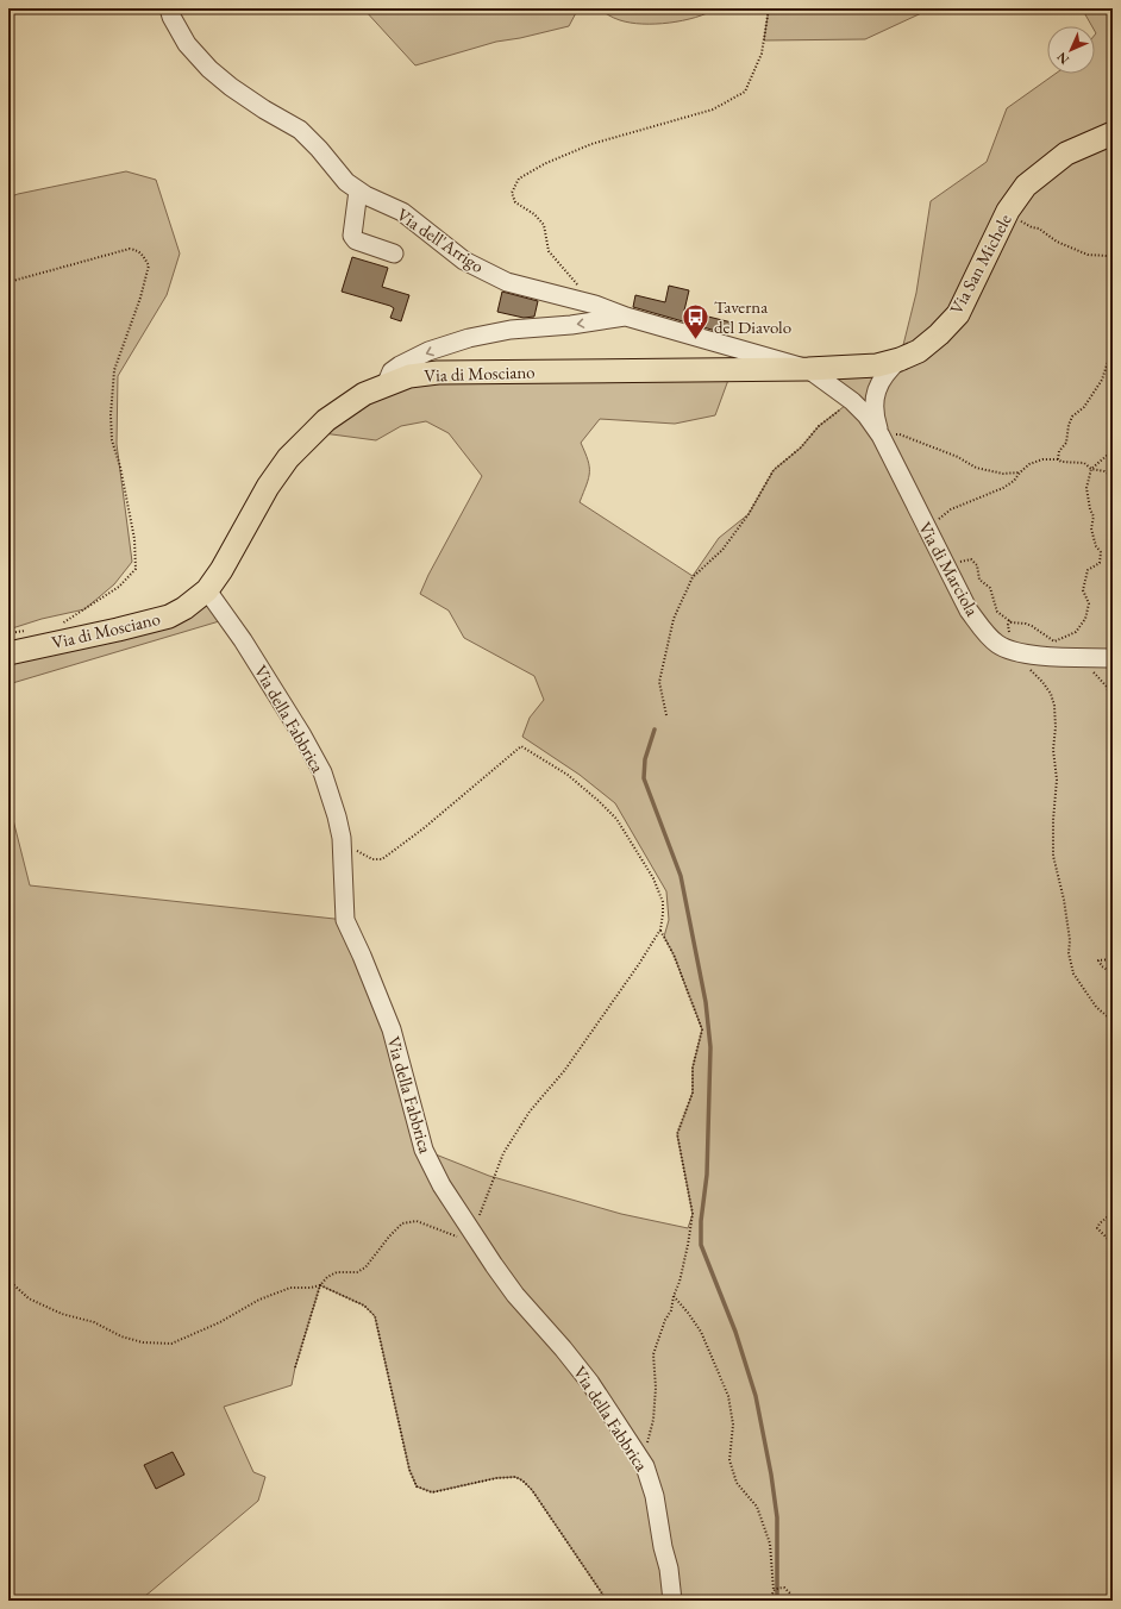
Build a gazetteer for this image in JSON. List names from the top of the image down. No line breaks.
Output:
{"streets":{"main road":["Via San Michele","Via di Mosciano"],"street":["Via dell'Arrigo","Via di Marciola","Via della Fabbrica"]},"crossings":[["Via dell'Arrigo","Via San Michele"],["Via dell'Arrigo","Via di Mosciano"],["Via dell'Arrigo","Via di Marciola"],["Via San Michele","Via di Mosciano"],["Via San Michele","Via di Marciola"],["Via di Mosciano","Via di Marciola"],["Via di Mosciano","Via della Fabbrica"]],"places":{"bus stop":["Taverna del Diavolo"]},"north":"bottom left"}
